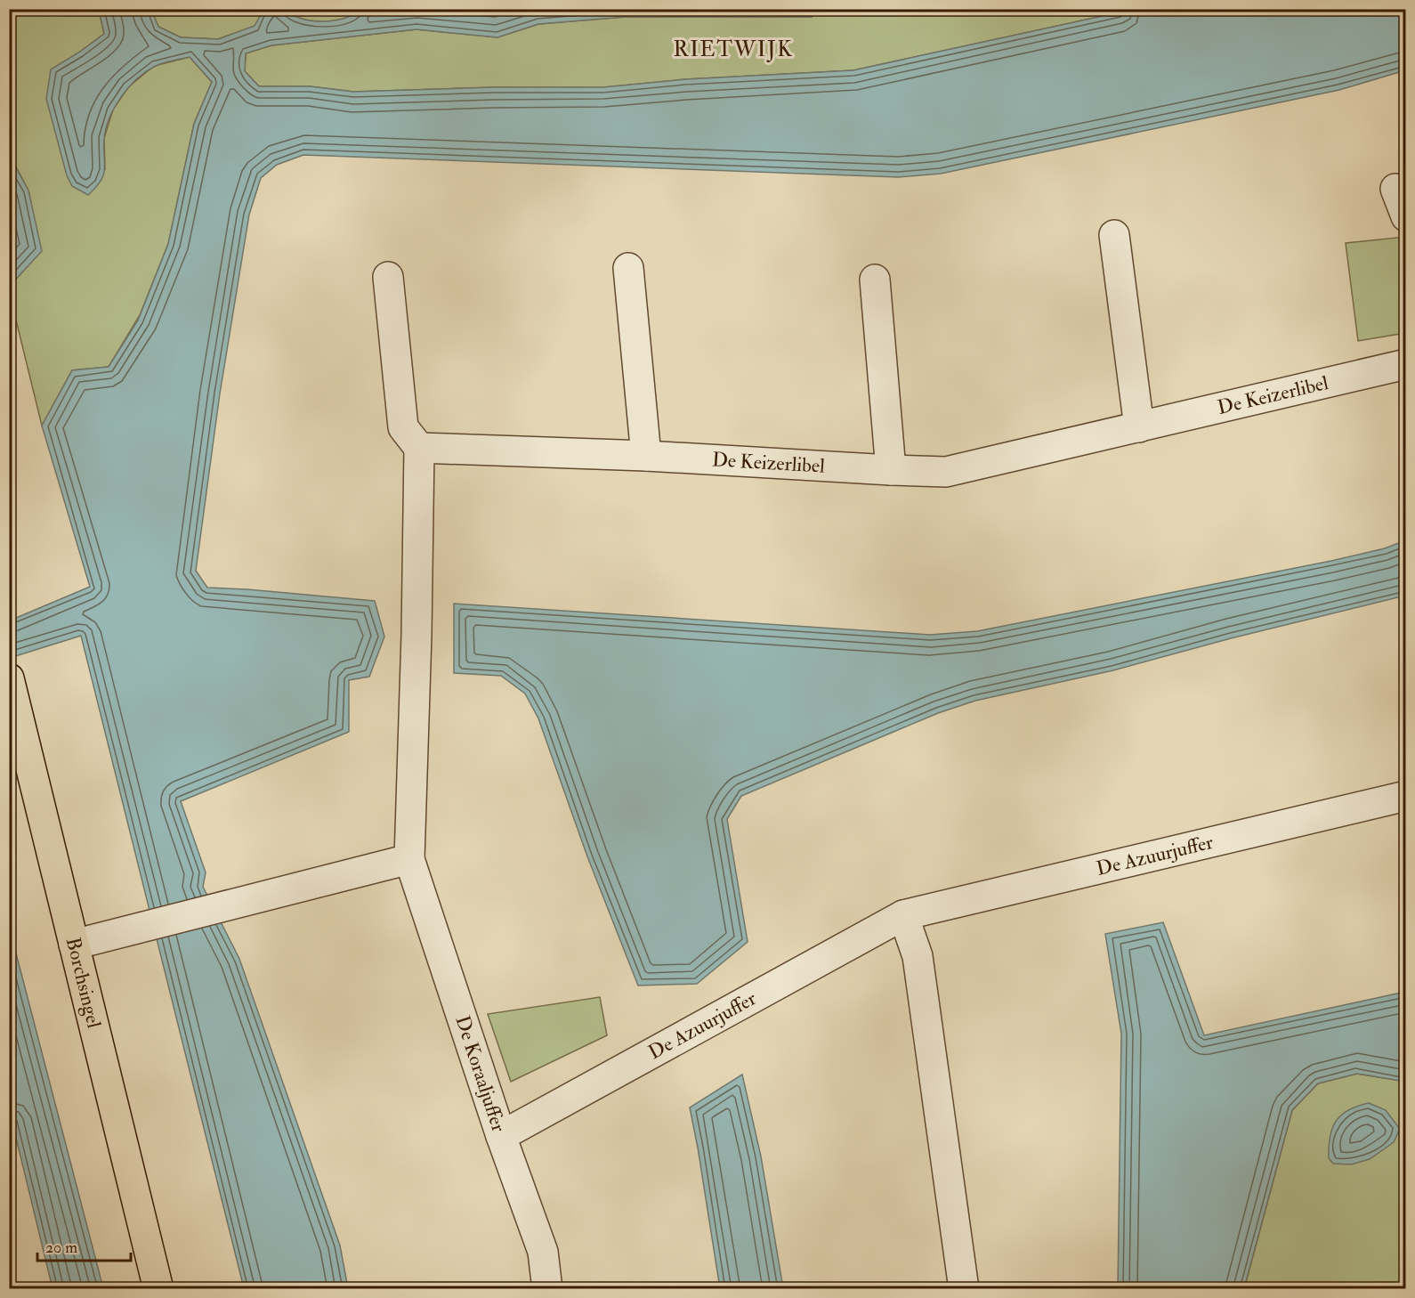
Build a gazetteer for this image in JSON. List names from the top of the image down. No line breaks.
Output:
{"streets":{"main road":["Borchsingel"],"street":["De Keizerlibel","De Azuurjuffer","De Koraaljuffer"]},"crossings":[["De Keizerlibel","De Koraaljuffer"],["De Azuurjuffer","De Koraaljuffer"]],"districts":["RIETWIJK"],"scale_bar":"20 m"}
